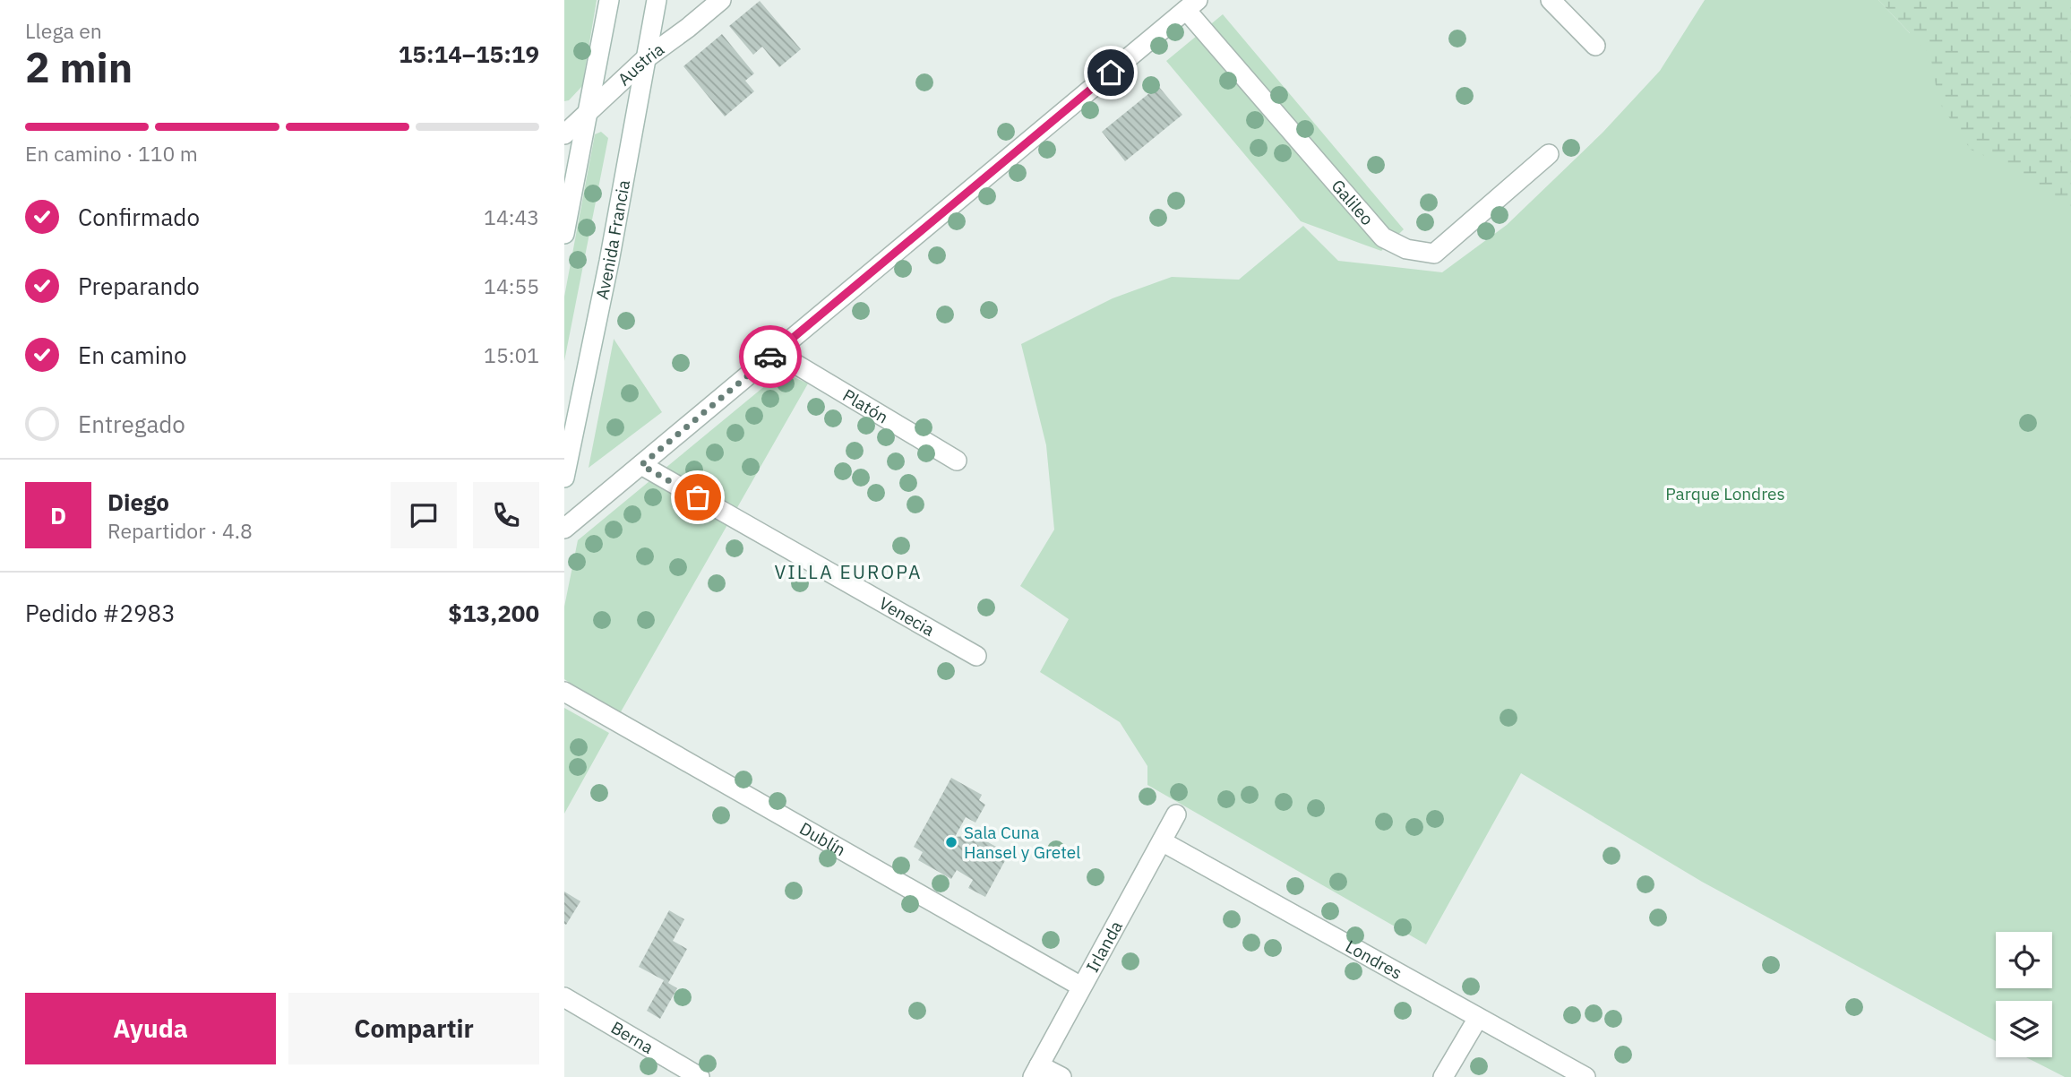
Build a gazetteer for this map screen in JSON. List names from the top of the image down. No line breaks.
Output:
{"streets":{"street":["Austria","Galileo","Avenida Francia","Platón","Venecia","Dublín","Irlanda","Londres","Berna"]},"crossings":[["Austria","Avenida Francia"],["Dublín","Irlanda"],["Irlanda","Londres"]],"districts":["VILLA EUROPA"],"parks":["Parque Londres"],"places":["Sala Cuna Hansel y Gretel"],"page":{"heading":["2 min","Llega en","15:14–15:19"],"panel":["Diego","Repartidor · 4.8","Pedido #2983","$13,200"],"bar":"En camino · 110 m","list":[["Confirmado","14:43"],["Preparando","14:55"],["En camino","15:01"],"Entregado"],"round":"D","buttons":["Ayuda","Compartir"]}}
